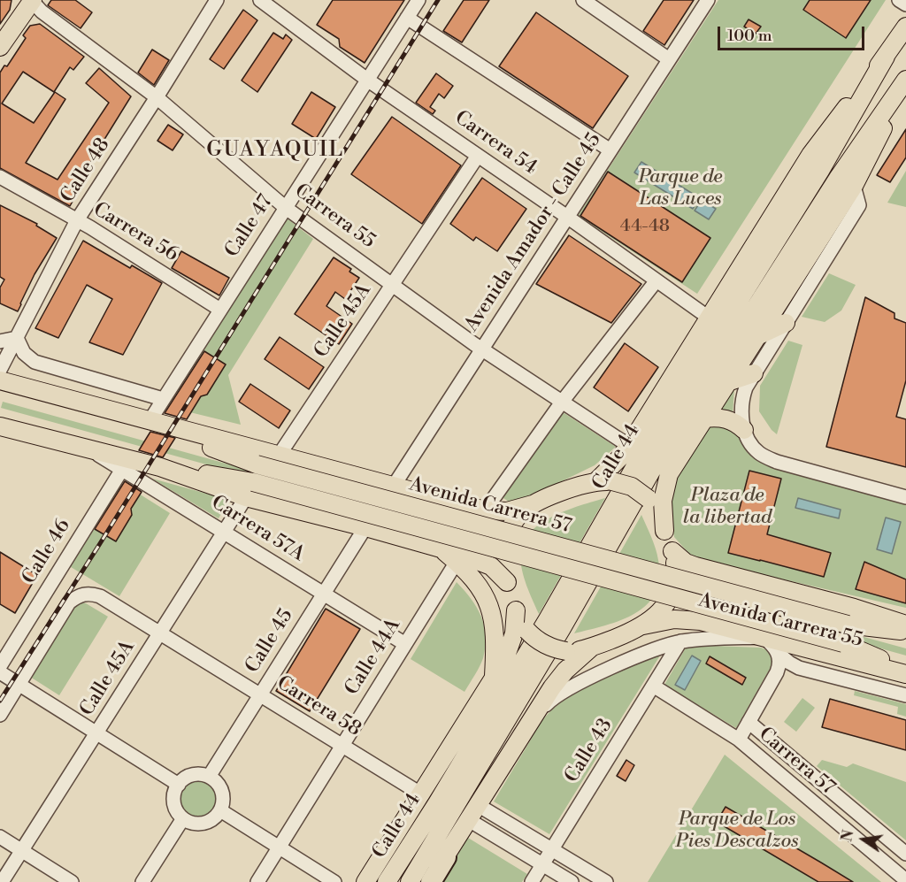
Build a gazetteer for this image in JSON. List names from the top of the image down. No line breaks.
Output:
{"streets":{"main road":["Calle 44","Avenida Carrera 57","Avenida Carrera 55"],"street":["Carrera 54","Calle 48","Carrera 55","Calle 47","Carrera 56","Avenida Amador - Calle 45","Calle 45A","Carrera 57A","Calle 46","Calle 45","Calle 44A","Carrera 58","Calle 43","Carrera 57"]},"crossings":[["Carrera 54","Calle 47"],["Carrera 54","Avenida Amador - Calle 45"],["Carrera 54","Calle 45A"],["Carrera 54","Calle 44"],["Calle 48","Carrera 55"],["Calle 48","Carrera 56"],["Carrera 55","Calle 47"],["Carrera 55","Avenida Amador - Calle 45"],["Carrera 55","Calle 45A"],["Carrera 55","Calle 44"],["Calle 47","Carrera 56"],["Calle 47","Avenida Carrera 57"],["Avenida Amador - Calle 45","Avenida Carrera 57"],["Calle 45A","Avenida Carrera 57"],["Calle 45A","Carrera 57A"],["Calle 45A","Carrera 58"],["Calle 44","Avenida Carrera 57"],["Calle 44","Avenida Carrera 55"],["Calle 44","Carrera 58"],["Avenida Carrera 57","Carrera 57A"],["Avenida Carrera 57","Calle 46"],["Avenida Carrera 57","Avenida Carrera 55"],["Avenida Carrera 57","Calle 45"],["Carrera 57A","Calle 46"],["Carrera 57A","Calle 45"],["Carrera 57A","Calle 44A"],["Calle 45","Carrera 58"],["Calle 44A","Carrera 58"],["Calle 43","Carrera 57"]],"districts":["GUAYAQUIL"],"parks":["Parque de Las Luces","Plaza de la libertad","Parque de Los Pies Descalzos"],"house_numbers":["44-48"],"scale_bar":"100 m","north":"left"}
